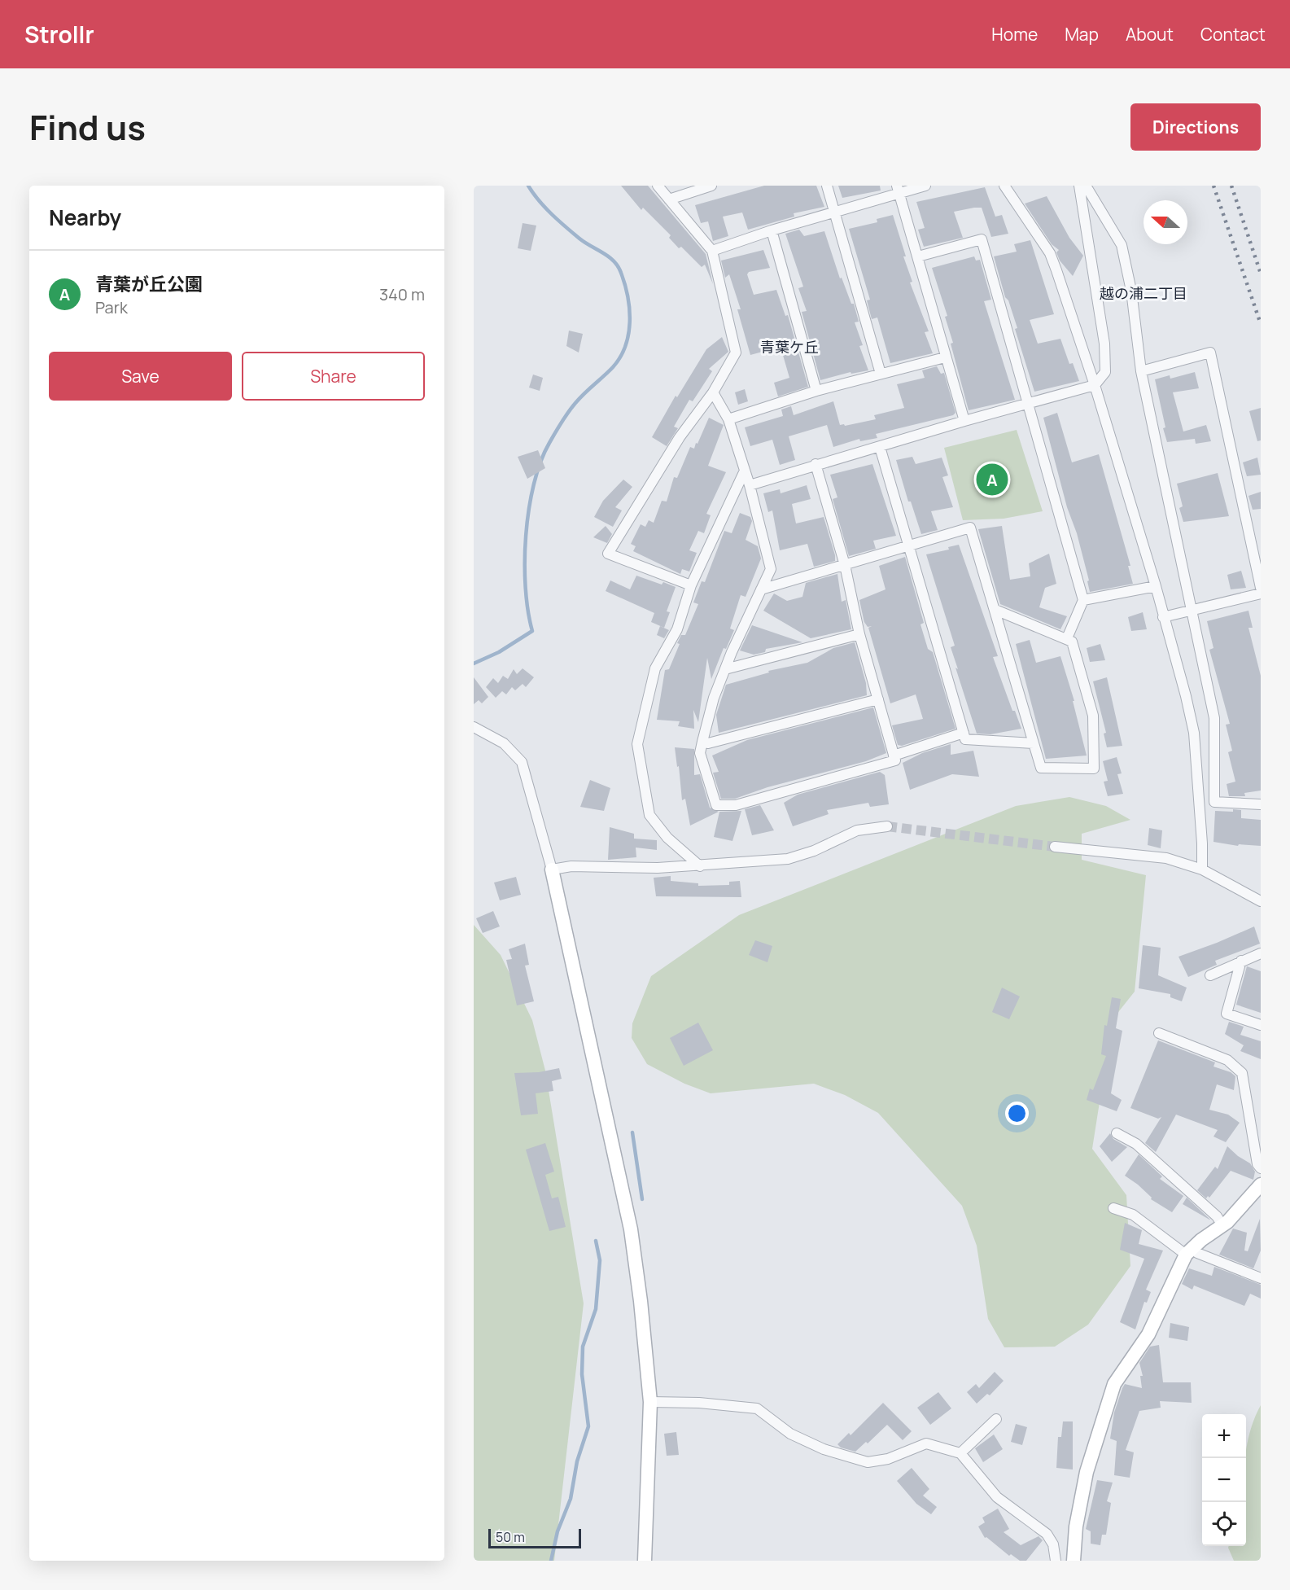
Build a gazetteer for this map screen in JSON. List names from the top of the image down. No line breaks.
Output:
{"districts":["越の浦二丁目","青葉ケ丘"],"scale_bar":"50 m","north":"left","page":{"header":"Strollr","nav":["Home","Map","About","Contact"],"title":"Find us","buttons":["Directions",["Save","Share"]],"heading":"Nearby","list":[{"mark":"A","name":"青葉が丘公園","note":"Park","value":"340 m"}],"pins":"A","map_buttons":["+","−"],"scale":"50 m"}}
